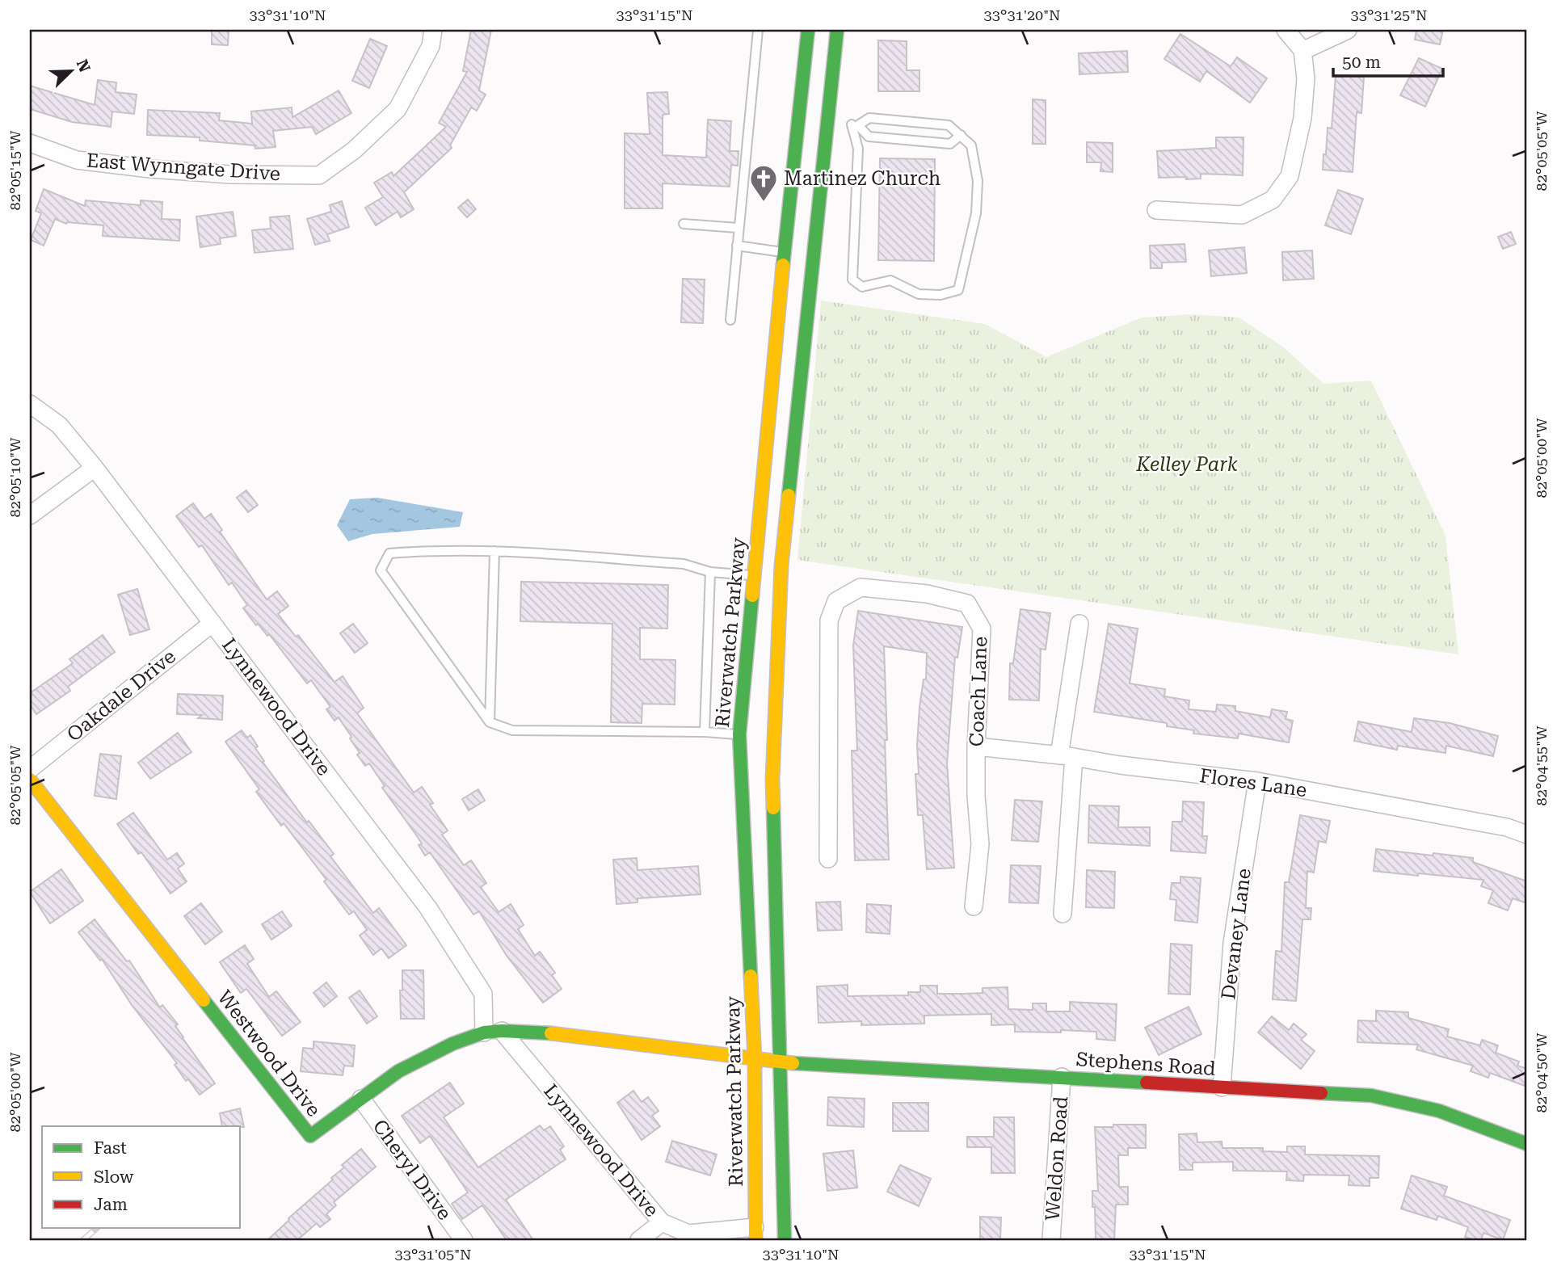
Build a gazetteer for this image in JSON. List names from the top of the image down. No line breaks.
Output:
{"streets":{"main road":["Riverwatch Parkway","Westwood Drive","Stephens Road"],"street":["East Wynngate Drive","Coach Lane","Oakdale Drive","Lynnewood Drive","Flores Lane","Devaney Lane","Weldon Road","Cheryl Drive"]},"crossings":[["Riverwatch Parkway","Lynnewood Drive"],["Riverwatch Parkway","Westwood Drive"],["Riverwatch Parkway","Stephens Road"],["Coach Lane","Flores Lane"],["Oakdale Drive","Lynnewood Drive"],["Lynnewood Drive","Westwood Drive"],["Flores Lane","Devaney Lane"],["Devaney Lane","Stephens Road"],["Westwood Drive","Stephens Road"],["Westwood Drive","Cheryl Drive"],["Stephens Road","Weldon Road"]],"parks":["Kelley Park"],"places":{"church":["Martinez Church"]},"legend":["Fast","Slow","Jam"],"scale_bar":"50 m","north":"top right","coordinates":["33°31'10\"N","33°31'15\"N","33°31'20\"N","33°31'25\"N","82°05'05\"W","82°05'15\"W","82°05'00\"W","82°05'10\"W","82°04'55\"W","82°04'50\"W","33°31'05\"N"]}
